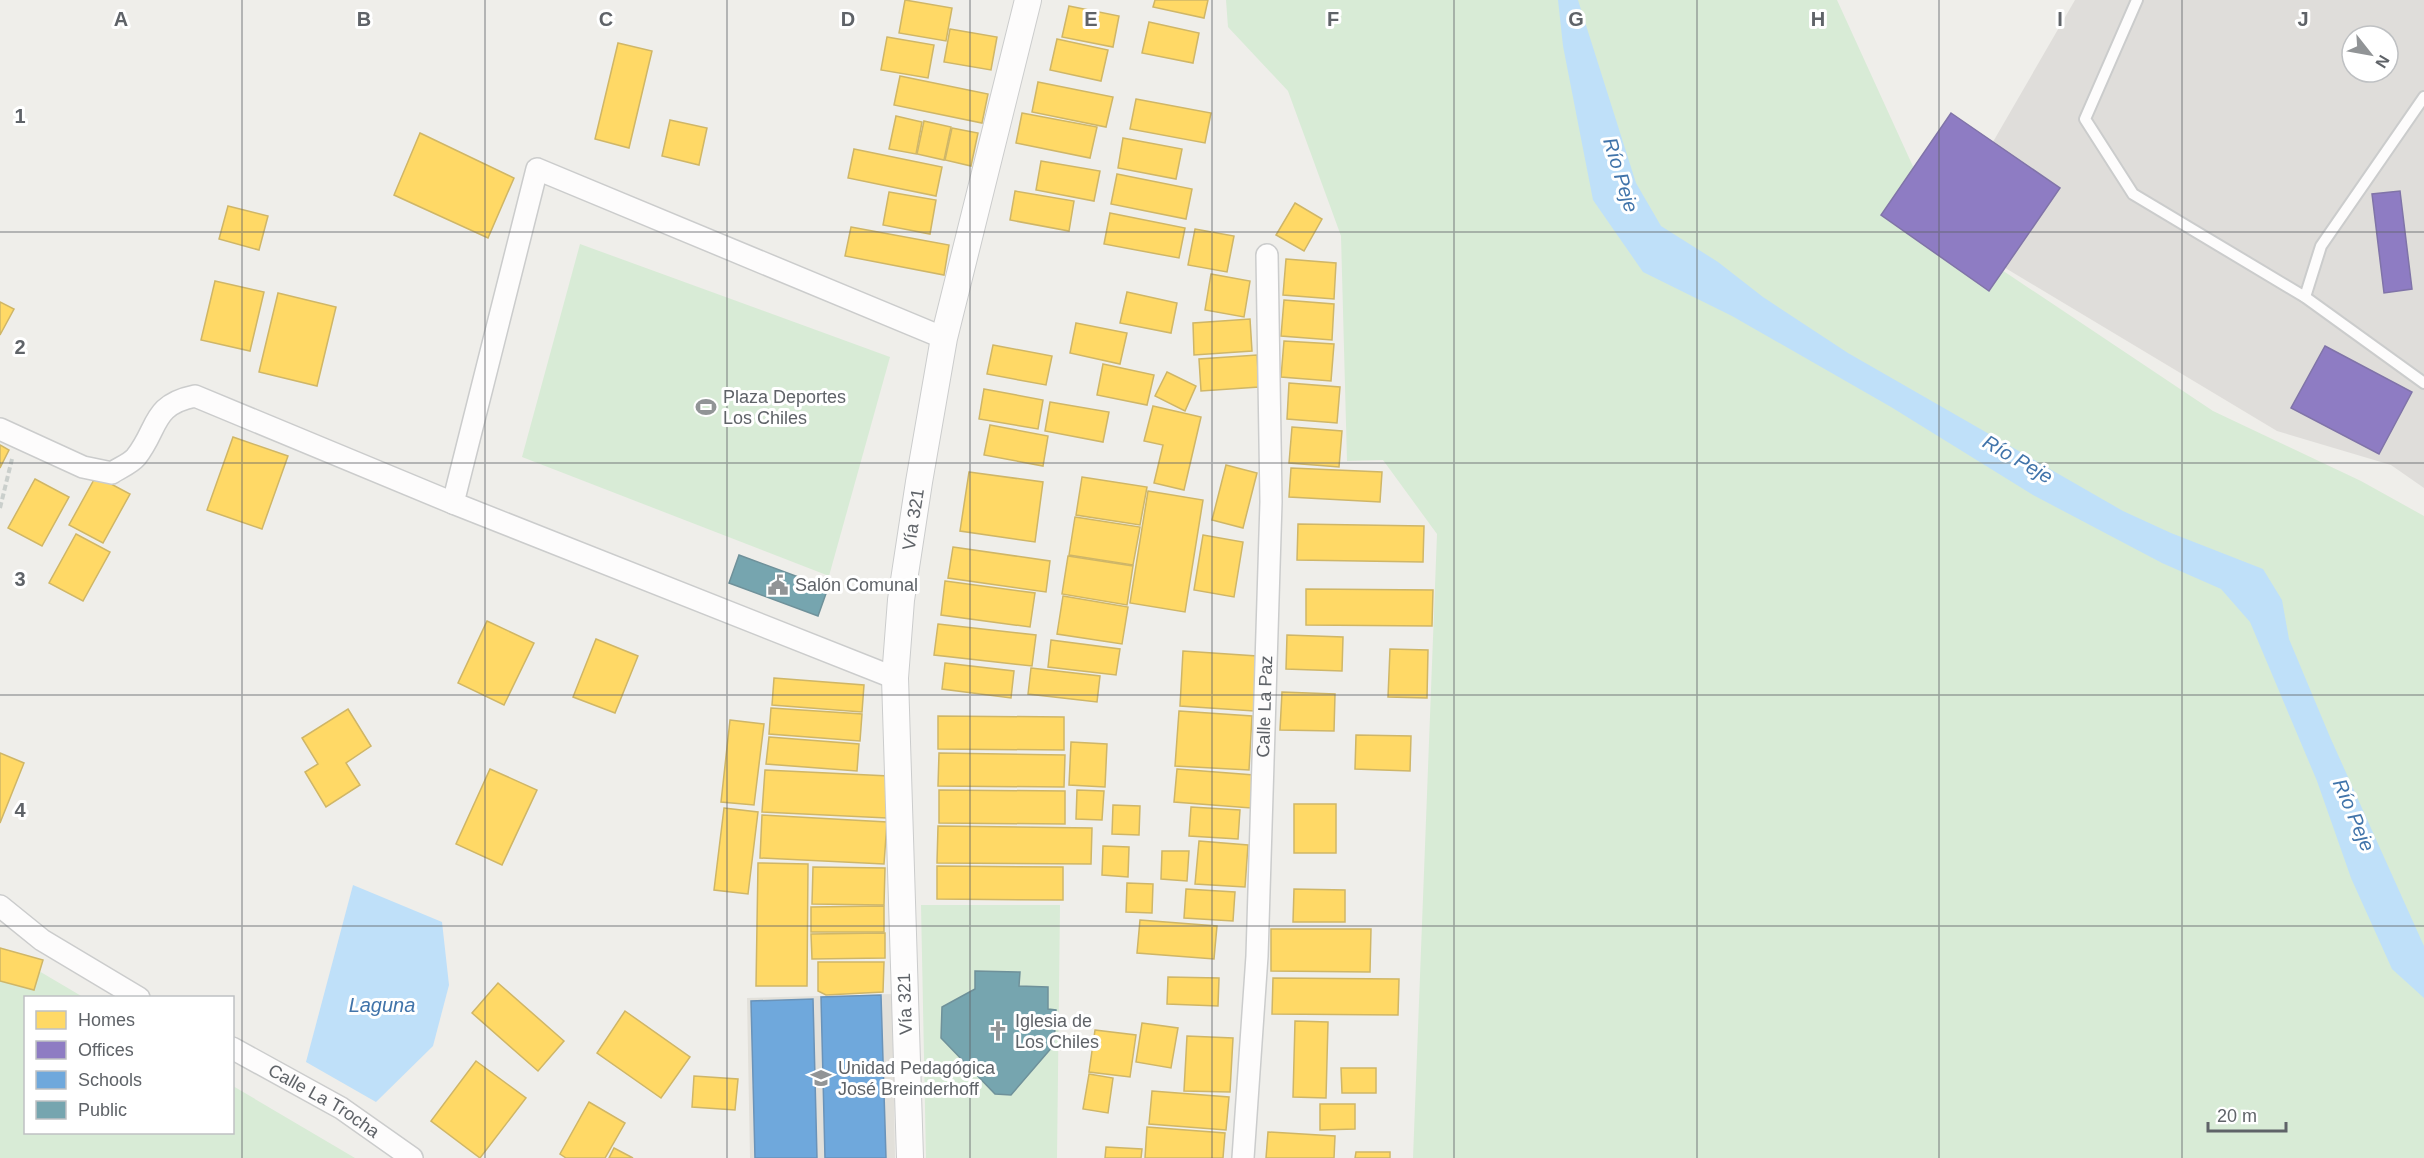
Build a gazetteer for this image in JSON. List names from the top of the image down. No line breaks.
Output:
{"streets":{"street":["Vía 321","Calle La Paz","Calle La Trocha"]},"water":["Río Peje","Laguna"],"places":{"sports":["Plaza Deportes Los Chiles"],"public building":["Salón Comunal"],"church":["Iglesia de Los Chiles"],"school or university":["Unidad Pedagógica José Breinderhoff"]},"legend":["Homes","Offices","Schools","Public"],"scale_bar":"20 m","north":"bottom right","grid":{"columns":["A","B","C","D","E","F","G","H","I","J"],"rows":["1","2","3","4"]}}
